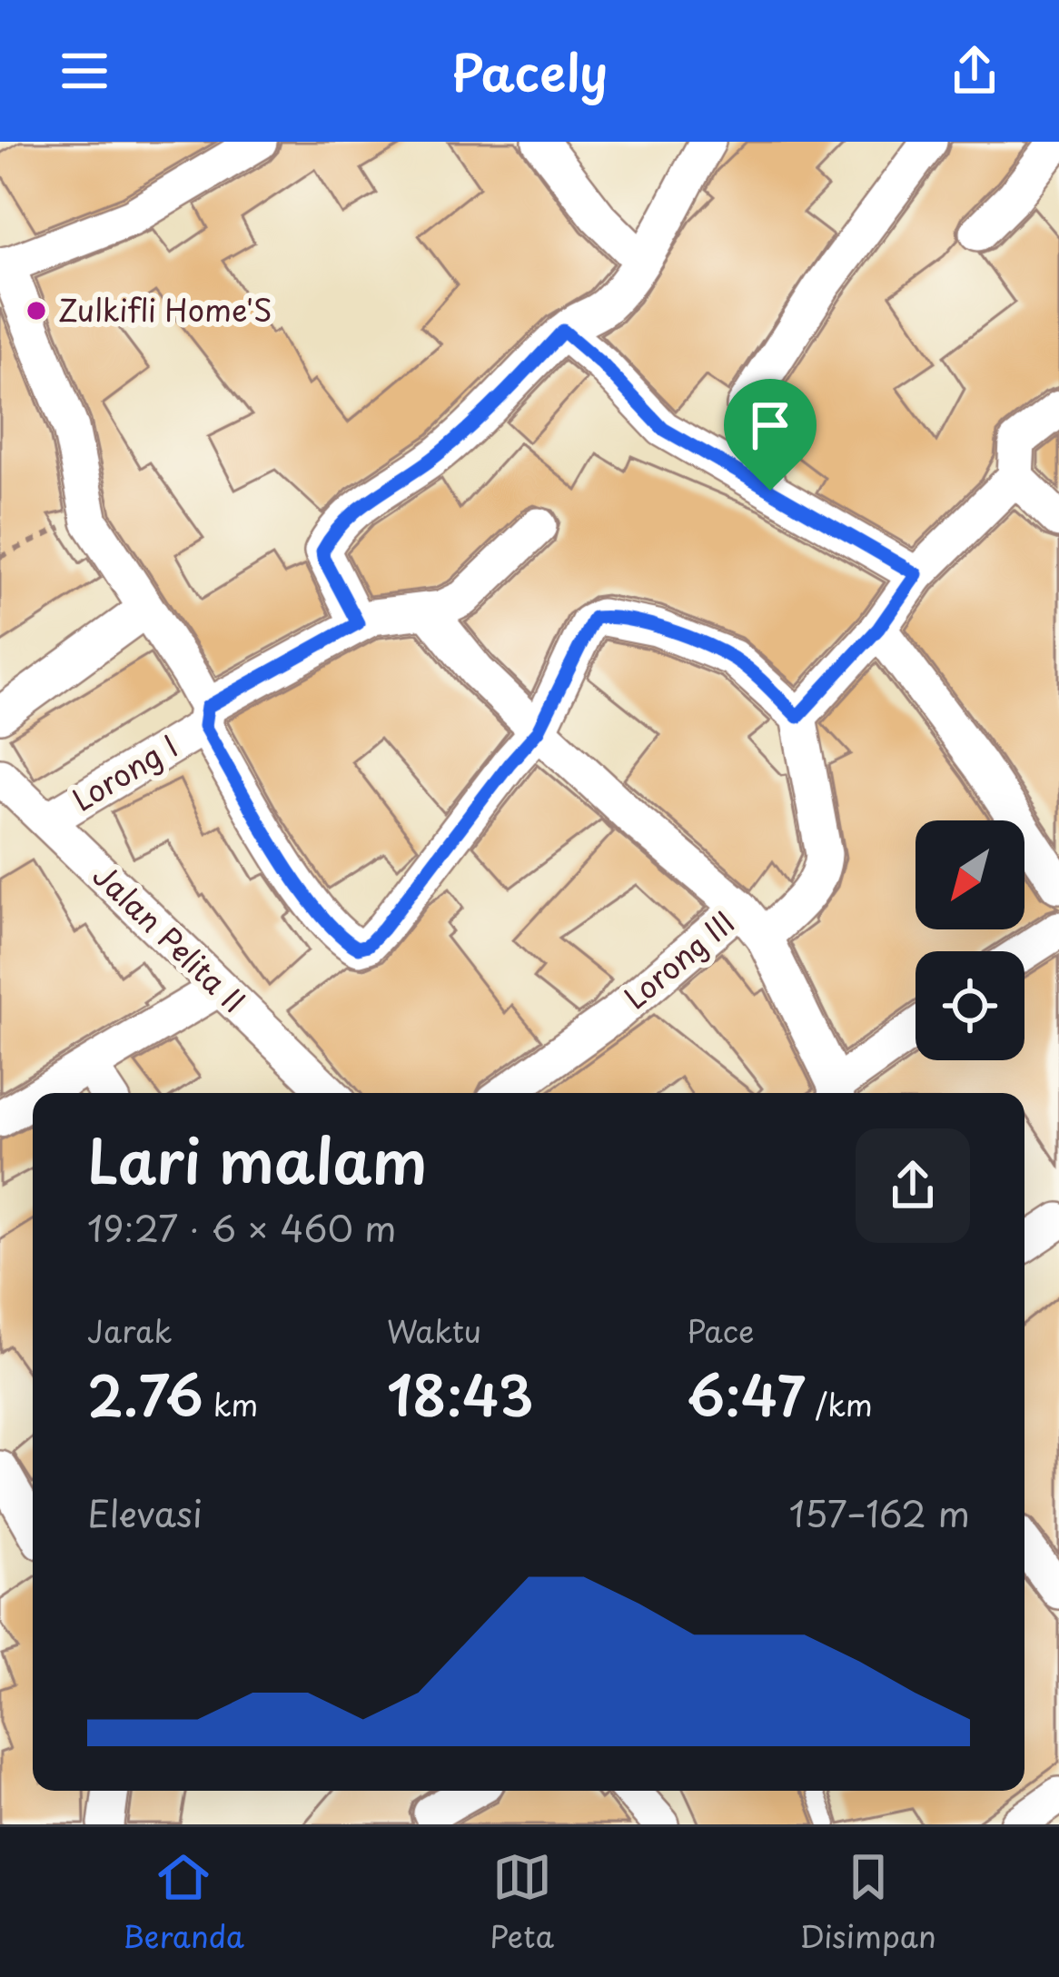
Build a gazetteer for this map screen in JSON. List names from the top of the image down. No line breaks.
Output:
{"streets":{"street":["Lorong I","Jalan Pelita II","Lorong III"]},"crossings":[["Lorong I","Jalan Pelita II"]],"places":["Zulkifli Home'S"],"north":"bottom left","page":{"header":"Pacely","heading":["Lari malam","19:27 · 6 × 460 m"],"stats":[["Jarak","2.76 km"],["Waktu","18:43"],["Pace","6:47 /km"]],"chart":["Elevasi","157–162 m"],"tabs":["Beranda","Peta","Disimpan"]}}
